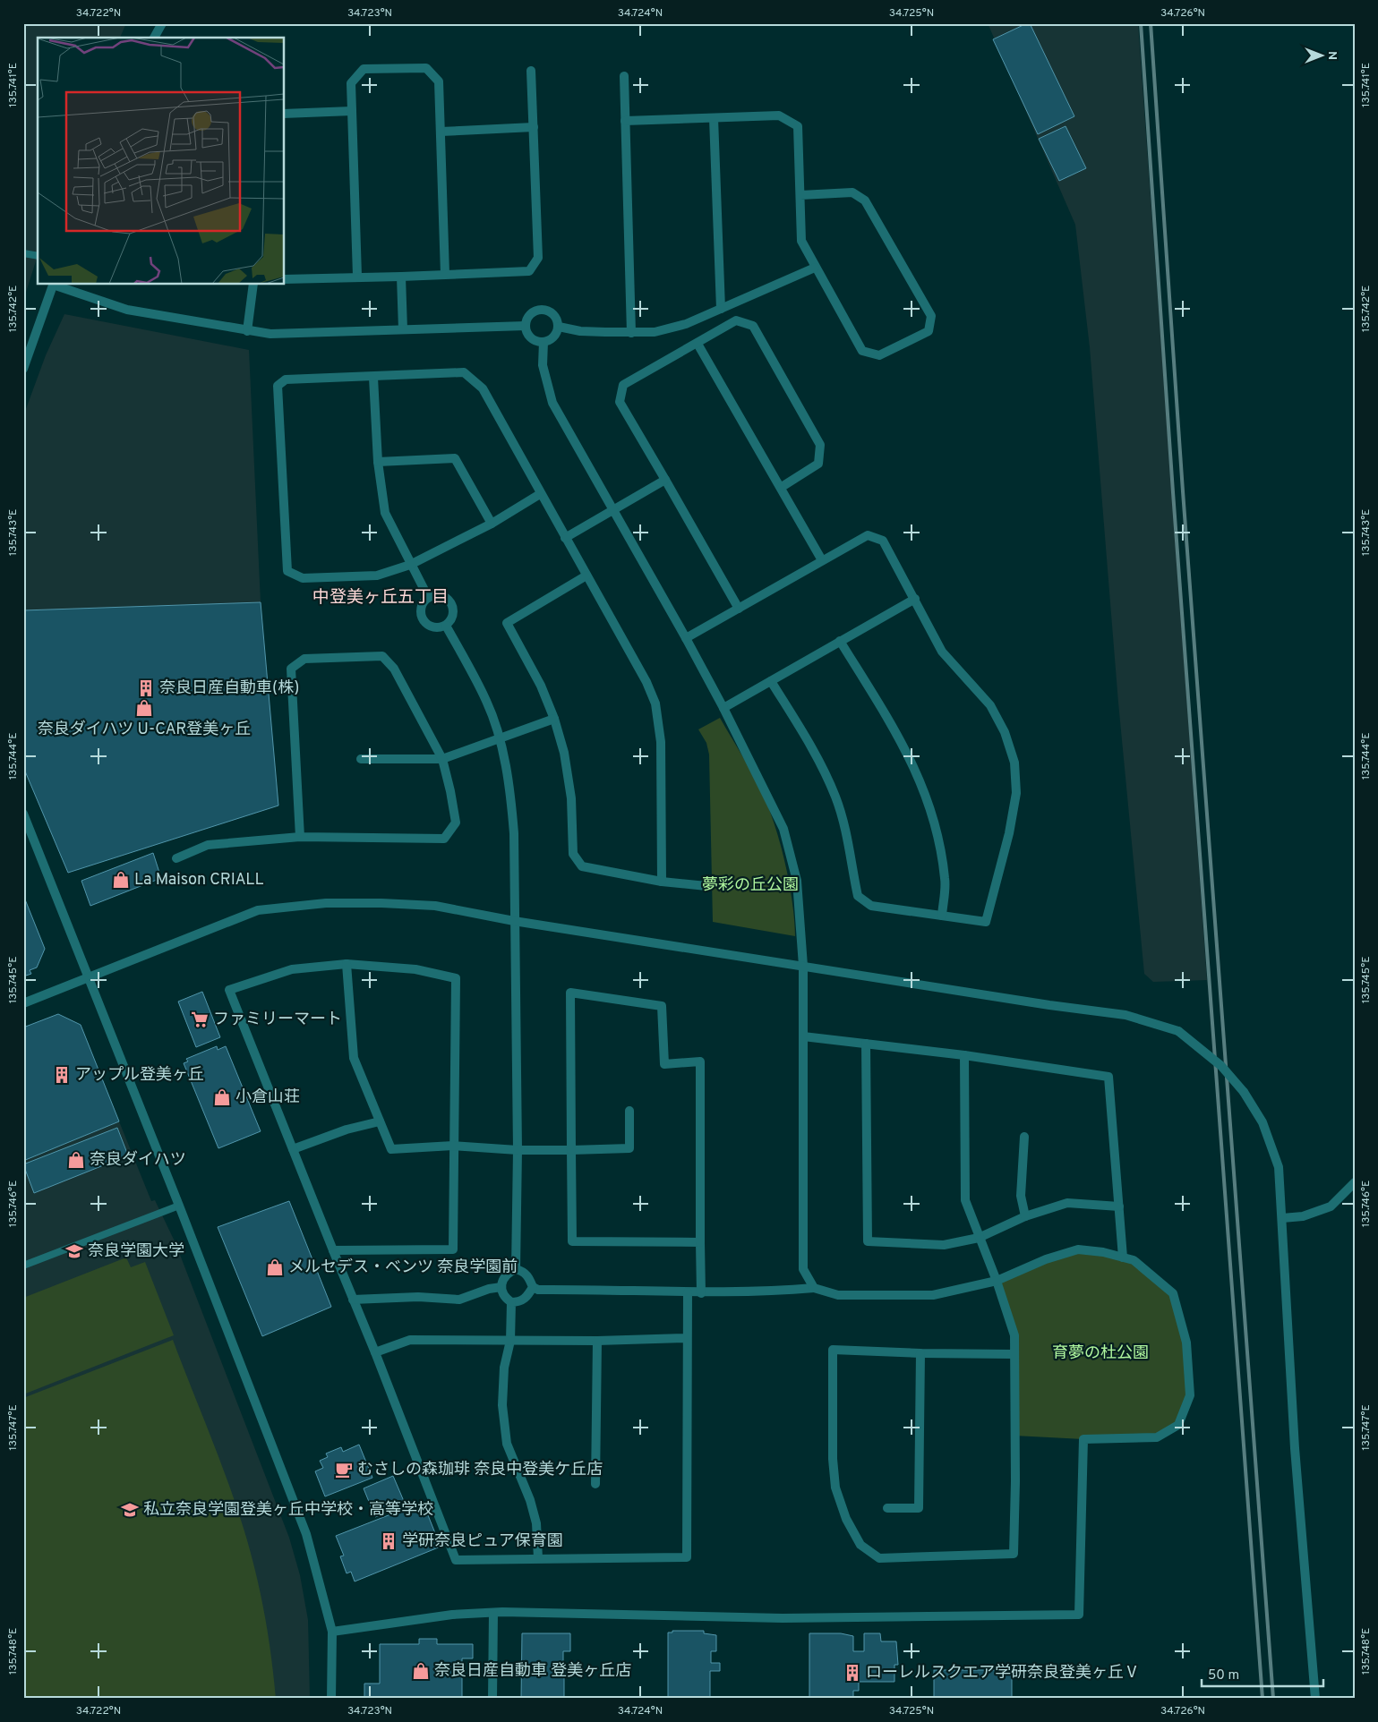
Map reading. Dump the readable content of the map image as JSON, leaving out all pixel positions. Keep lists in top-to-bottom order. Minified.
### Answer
{"districts":["中登美ヶ丘五丁目"],"parks":["夢彩の丘公園","育夢の杜公園"],"places":{"building":["奈良日産自動車(株)","アップル登美ヶ丘","学研奈良ピュア保育園","ローレルスクエア学研奈良登美ヶ丘Ⅴ"],"shop":["奈良ダイハツ U-CAR登美ヶ丘","La Maison CRIALL","小倉山荘","奈良ダイハツ","メルセデス・ベンツ 奈良学園前","奈良日産自動車 登美ヶ丘店"],"supermarket":["ファミリーマート"],"school or university":["奈良学園大学","私立奈良学園登美ヶ丘中学校・高等学校"],"cafe":["むさしの森珈琲 奈良中登美ケ丘店"]},"scale_bar":"50 m","north":"right","coordinates":["34.722°N","34.723°N","34.724°N","34.725°N","34.726°N","135.741°E","135.742°E","135.743°E","135.744°E","135.745°E","135.746°E","135.747°E","135.748°E"]}
